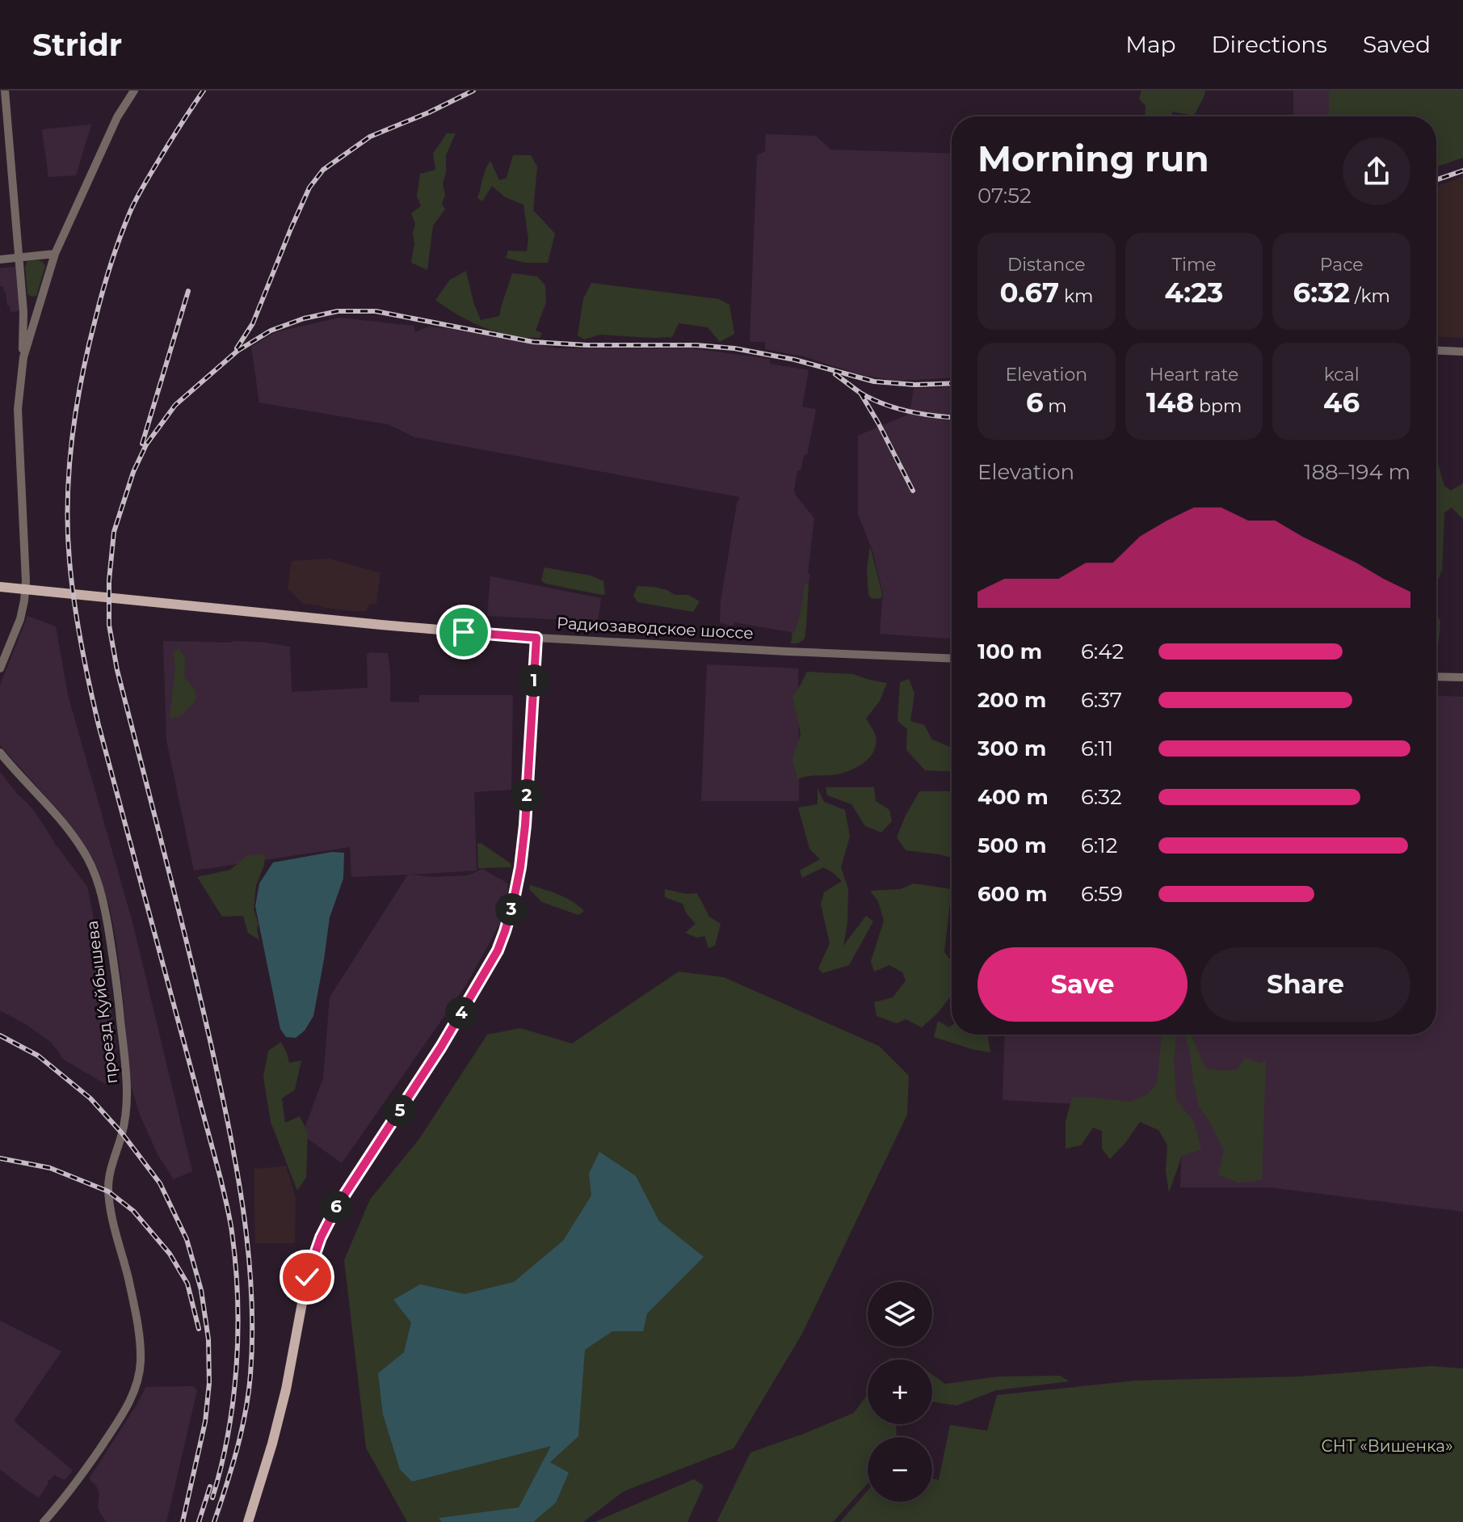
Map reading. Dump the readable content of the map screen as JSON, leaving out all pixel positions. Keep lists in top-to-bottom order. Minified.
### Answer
{"streets":{"main road":["Радиозаводское шоссе"],"street":["проезд Куйбышева"]},"parks":["СНТ «Вишенка»"],"page":{"header":"Stridr","nav":["Map","Directions","Saved"],"heading":["Morning run","07:52"],"stats":[["Distance","0.67 km"],["Time","4:23"],["Pace","6:32 /km"],["Elevation","6 m"],["Heart rate","148 bpm"],["kcal","46"]],"chart":["Elevation","188–194 m"],"list":[{"name":"100 m","note":"6:42"},{"name":"200 m","note":"6:37"},{"name":"300 m","note":"6:11"},{"name":"400 m","note":"6:32"},{"name":"500 m","note":"6:12"},{"name":"600 m","note":"6:59"}],"pins":["1","2","3","4","5","6"],"buttons":["Save","Share"],"map_buttons":["+","−"]}}
